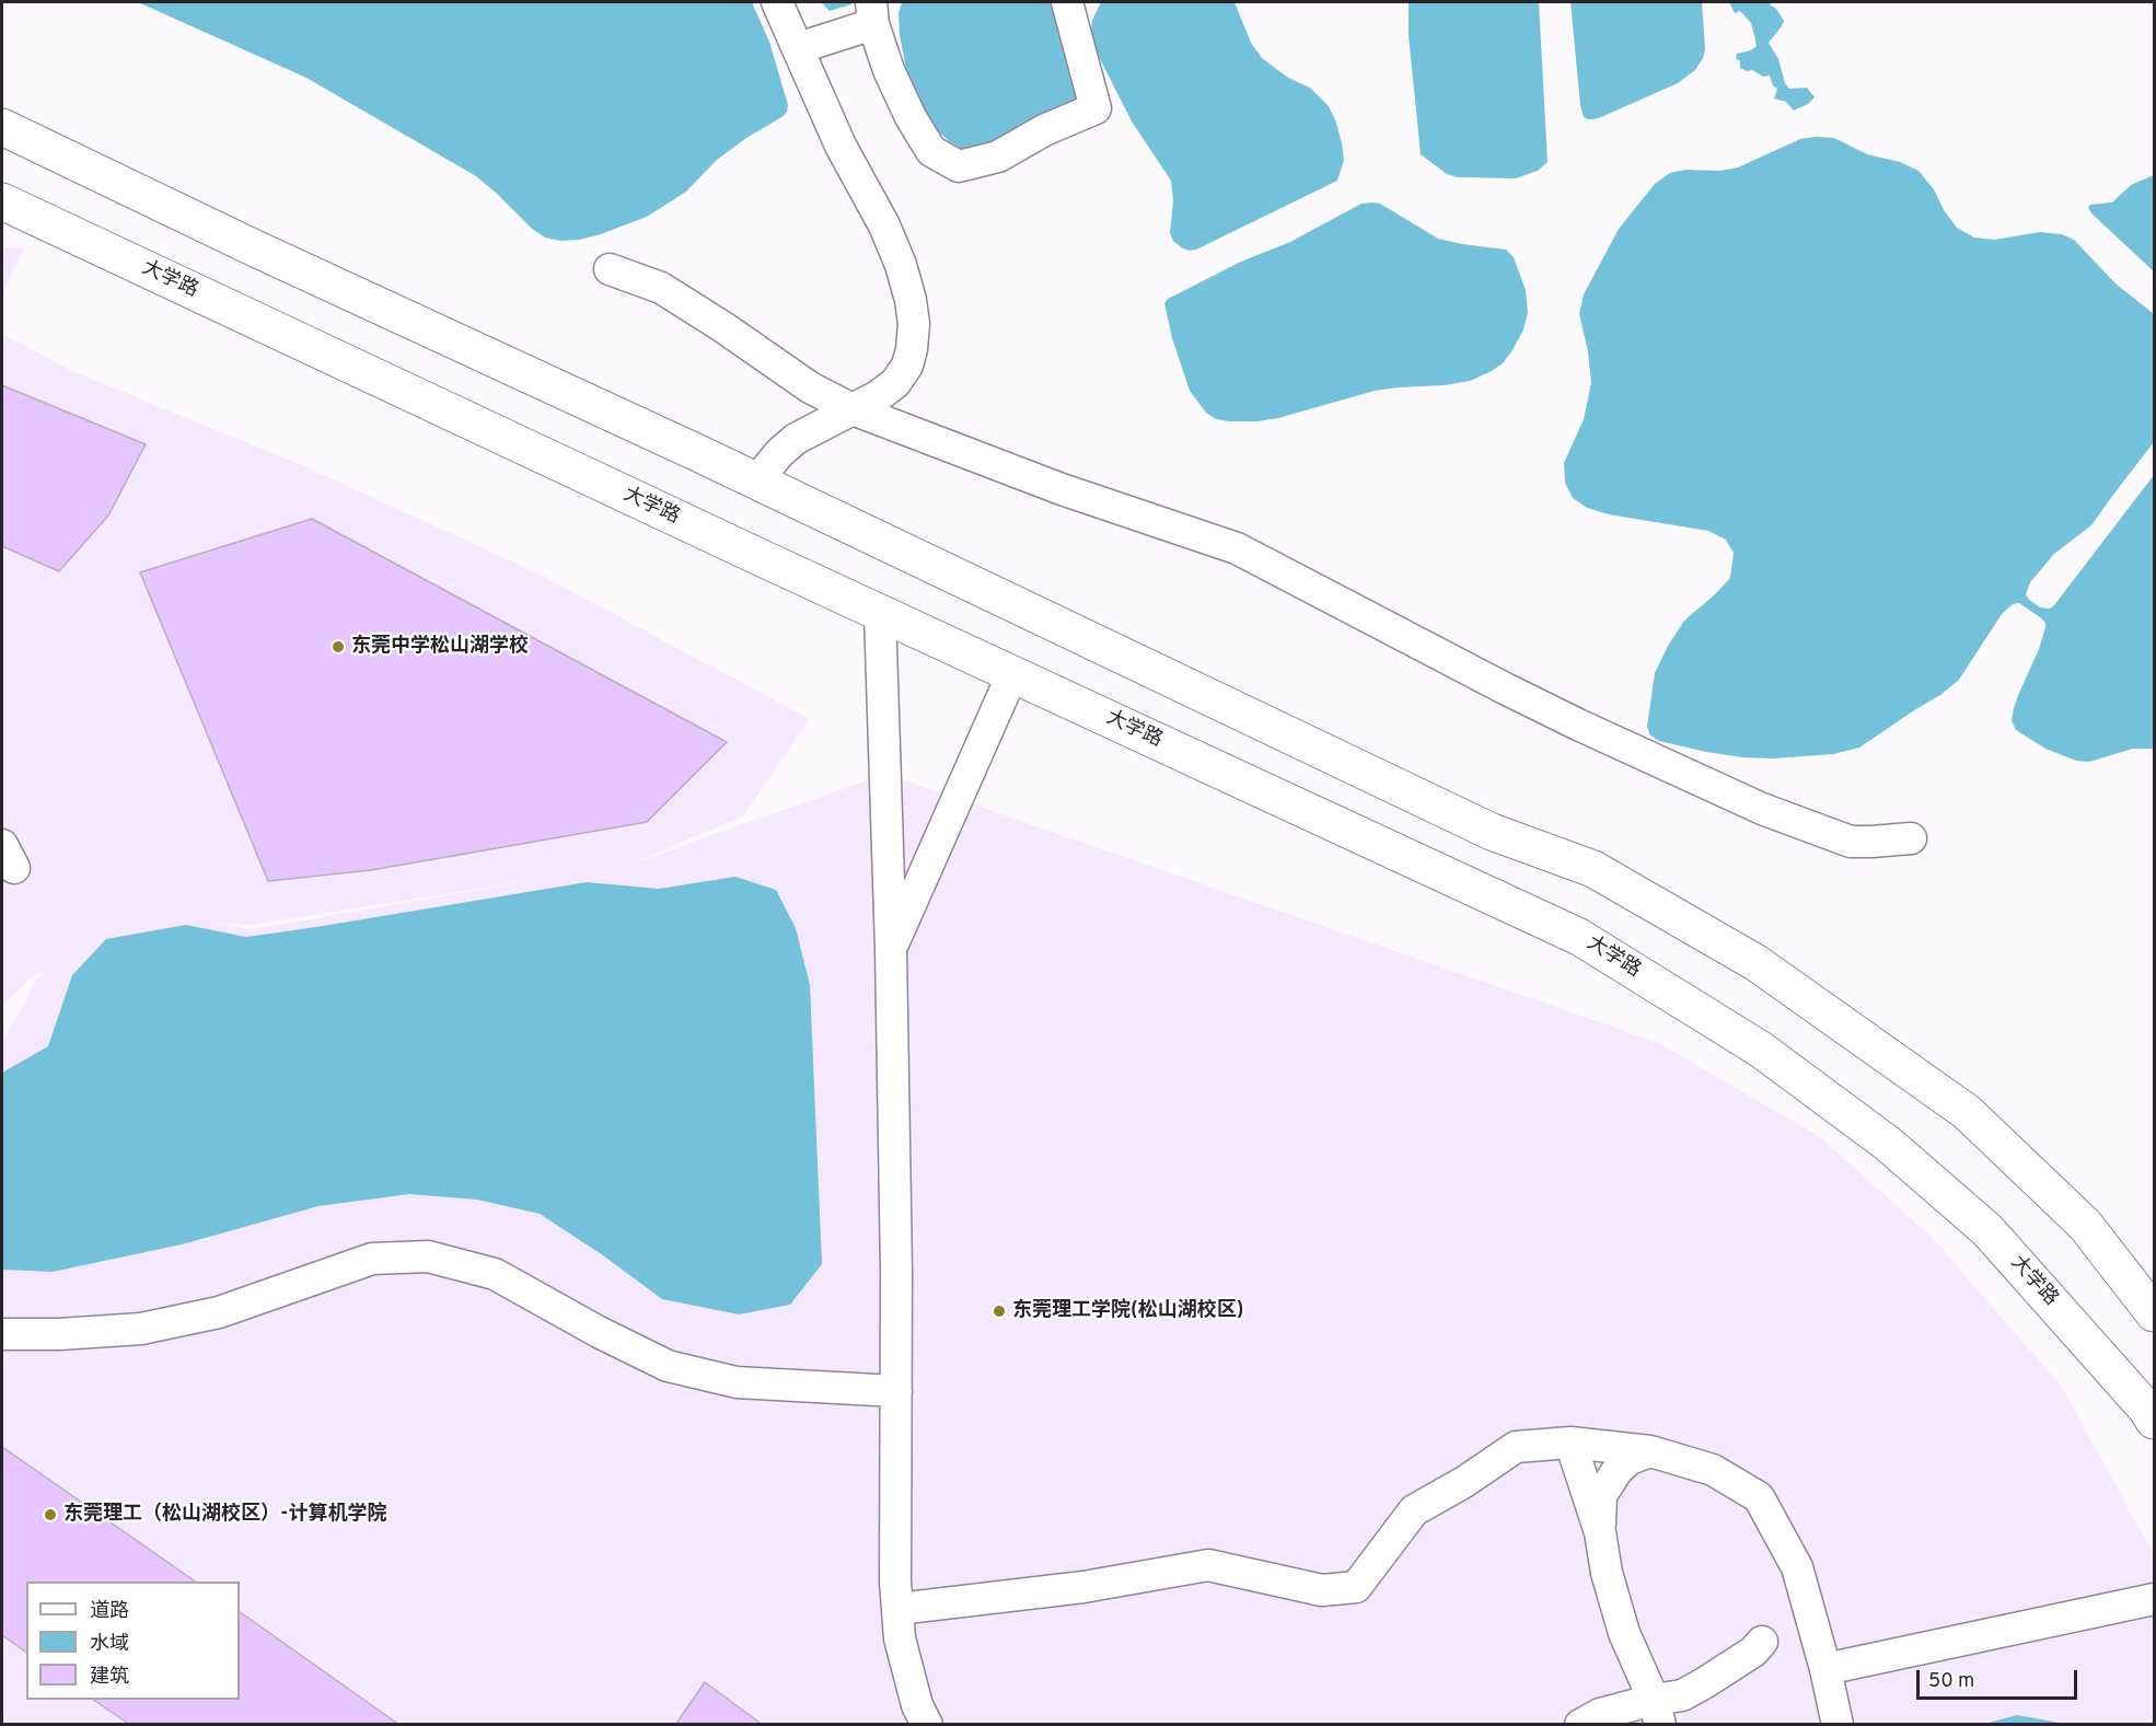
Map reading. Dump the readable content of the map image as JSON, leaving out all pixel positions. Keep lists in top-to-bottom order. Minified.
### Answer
{"streets":{"main road":["大学路"]},"places":["东莞中学松山湖学校","东莞理工学院(松山湖校区)","东莞理工（松山湖校区）-计算机学院"],"legend":["道路","水域","建筑"],"scale_bar":"50 m"}
